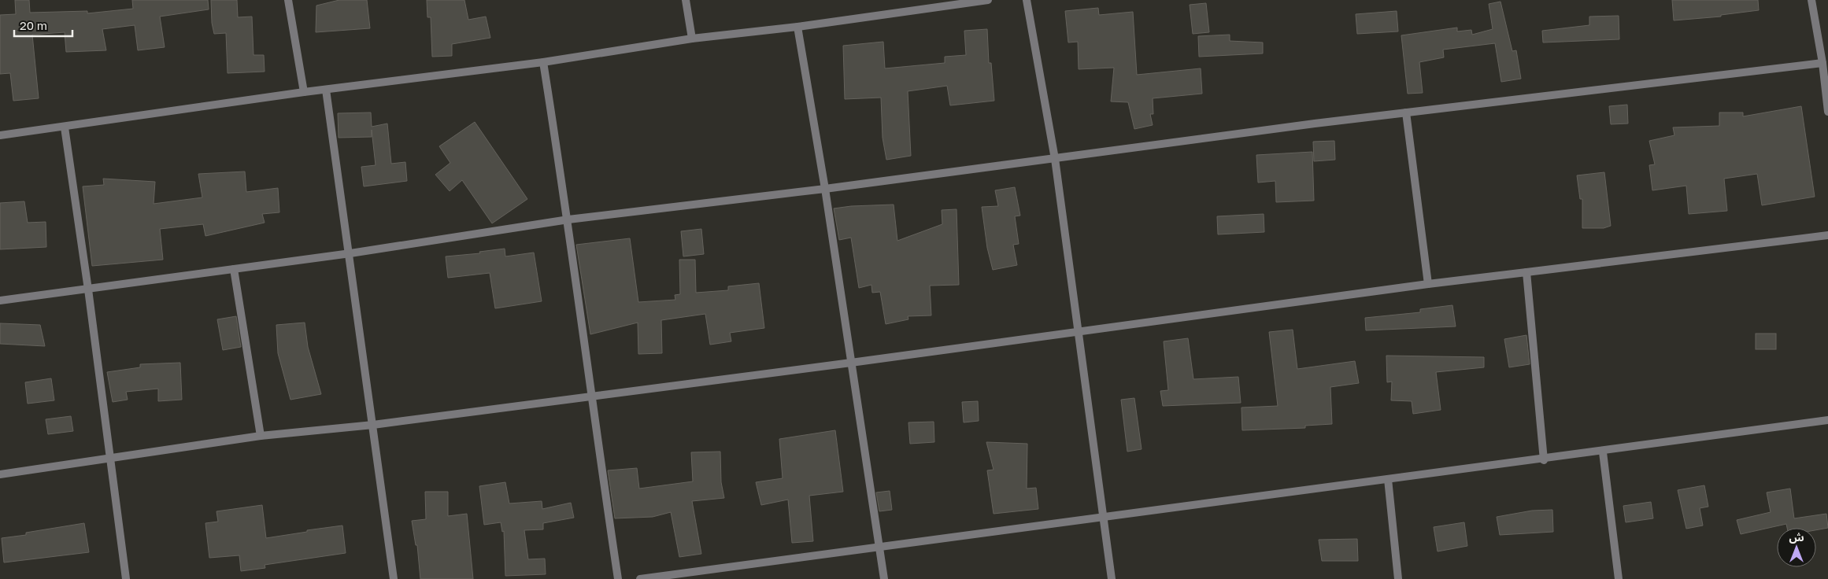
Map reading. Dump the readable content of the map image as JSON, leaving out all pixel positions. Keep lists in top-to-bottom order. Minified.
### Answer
{"scale_bar":"20 m","north":"top"}
